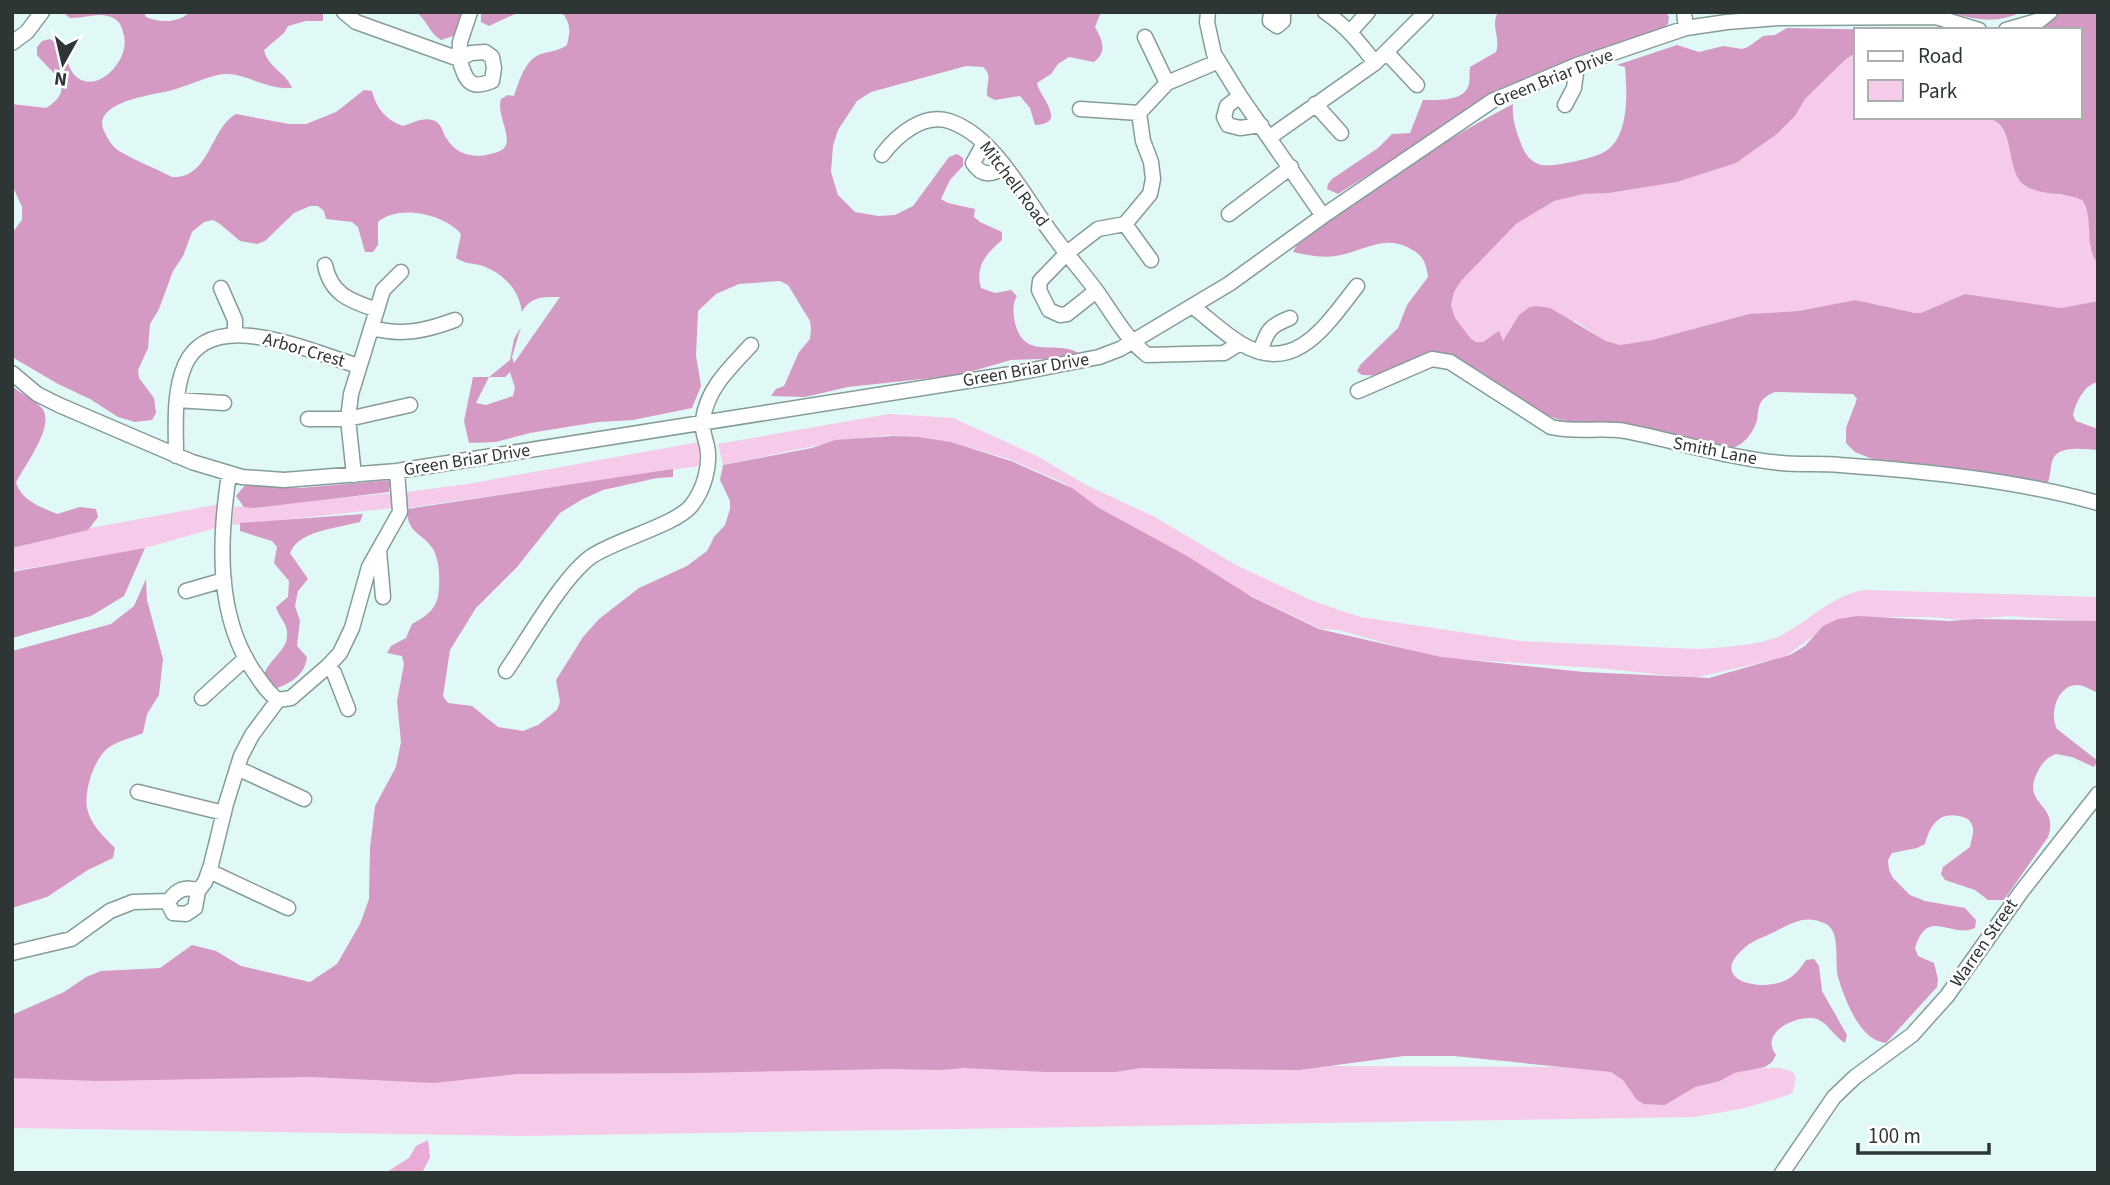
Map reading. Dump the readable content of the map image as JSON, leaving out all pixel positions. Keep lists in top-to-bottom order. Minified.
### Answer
{"streets":{"street":["Green Briar Drive","Mitchell Road","Arbor Crest","Smith Lane","Warren Street"]},"crossings":[["Green Briar Drive","Mitchell Road"],["Green Briar Drive","Arbor Crest"]],"legend":["Road","Park"],"scale_bar":"100 m","north":"bottom"}
